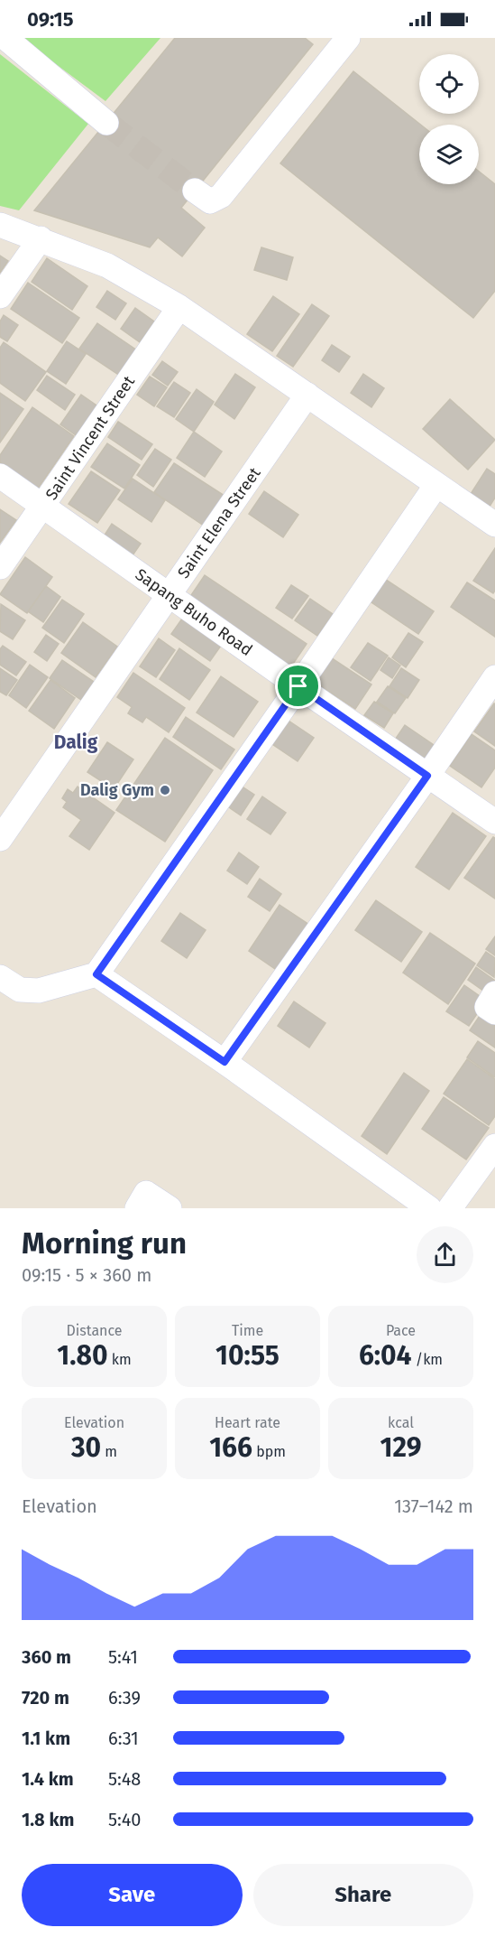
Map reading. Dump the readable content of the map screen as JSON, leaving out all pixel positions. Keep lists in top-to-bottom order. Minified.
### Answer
{"streets":{"street":["Saint Vincent Street","Saint Elena Street","Sapang Buho Road"]},"crossings":[["Saint Vincent Street","Sapang Buho Road"],["Saint Elena Street","Sapang Buho Road"]],"districts":["Dalig"],"places":["Dalig Gym"],"page":{"status":"09:15","heading":["Morning run","09:15 · 5 × 360 m"],"stats":[["Distance","1.80 km"],["Time","10:55"],["Pace","6:04 /km"],["Elevation","30 m"],["Heart rate","166 bpm"],["kcal","129"]],"chart":["Elevation","137–142 m"],"list":[{"name":"360 m","note":"5:41"},{"name":"720 m","note":"6:39"},{"name":"1.1 km","note":"6:31"},{"name":"1.4 km","note":"5:48"},{"name":"1.8 km","note":"5:40"}],"buttons":["Save","Share"]}}
